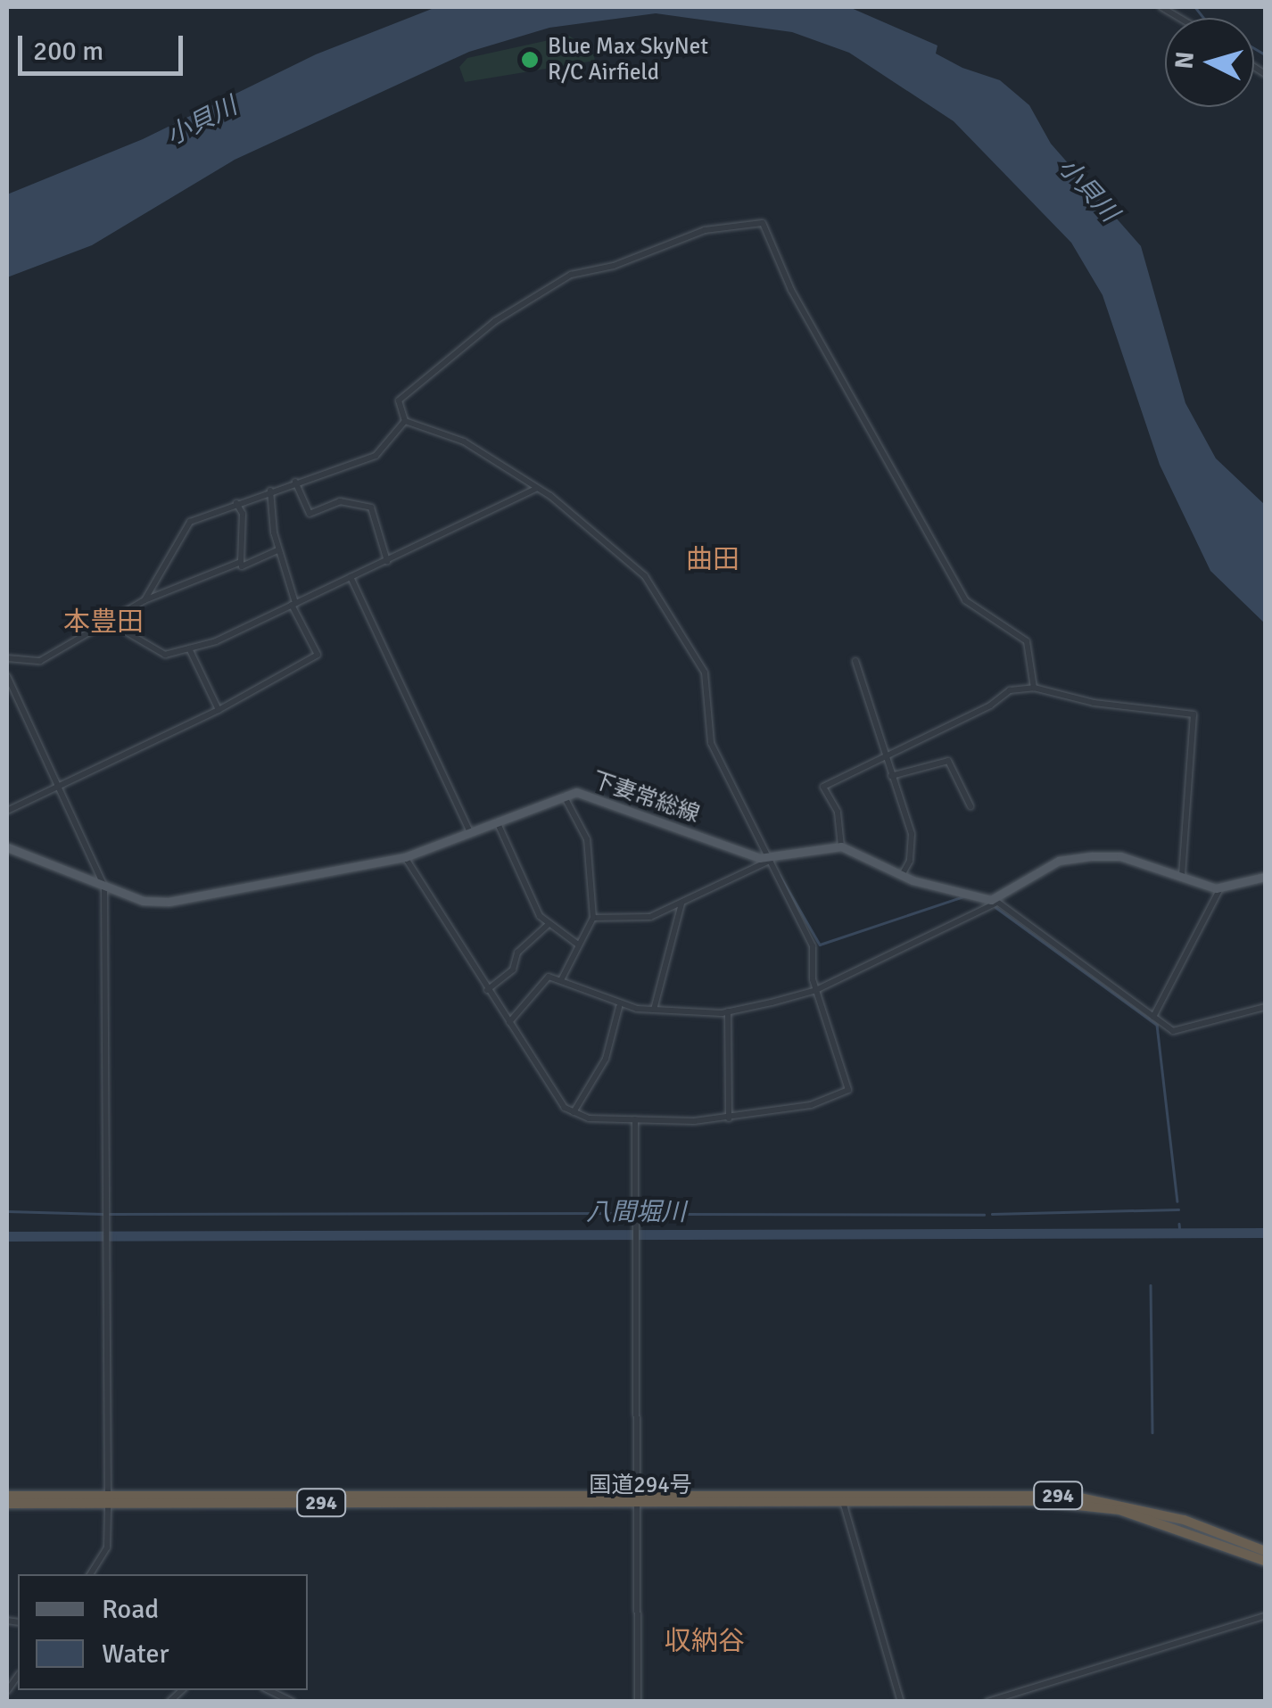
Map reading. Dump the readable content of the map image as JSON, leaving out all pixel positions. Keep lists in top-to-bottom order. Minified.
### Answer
{"streets":{"highway":["国道294号","294"],"main road":["下妻常総線"]},"districts":["曲田","本豊田","収納谷"],"water":["小貝川","八間堀川"],"places":["Blue Max SkyNet R/C Airfield"],"legend":["Road","Water"],"scale_bar":"200 m","north":"left"}
